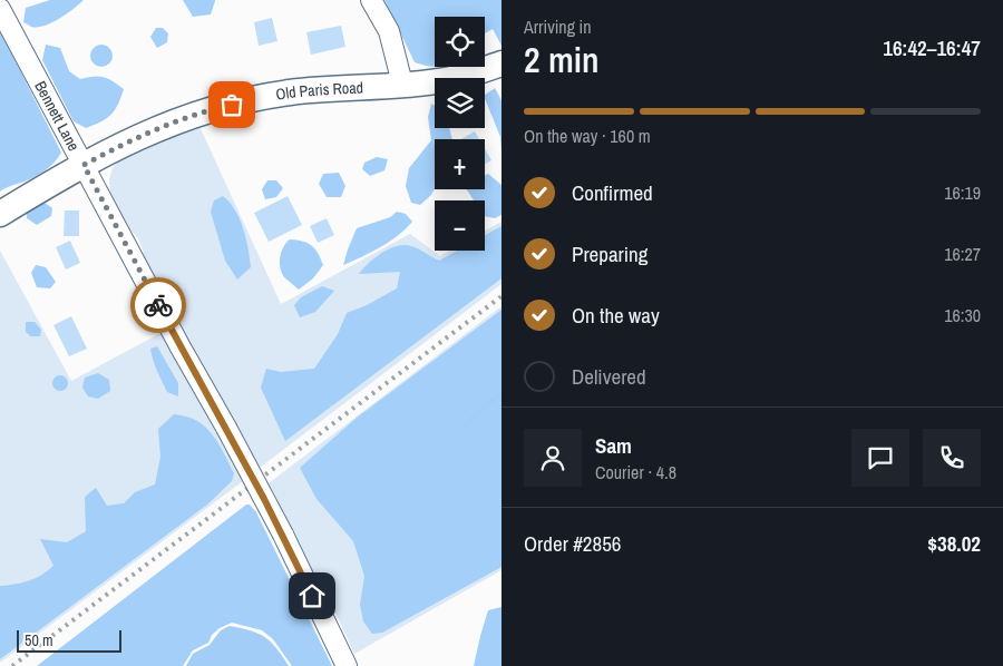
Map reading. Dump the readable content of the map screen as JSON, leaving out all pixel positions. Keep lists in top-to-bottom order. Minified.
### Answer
{"streets":{"main road":["Old Paris Road"],"street":["Bennett Lane"]},"crossings":[["Old Paris Road","Bennett Lane"]],"scale_bar":"50 m","page":{"heading":["2 min","Arriving in","16:42–16:47"],"panel":["Sam","Courier · 4.8","Order #2856","$38.02"],"map_buttons":["+","−"],"bar":"On the way · 160 m","list":[["Confirmed","16:19"],["Preparing","16:27"],["On the way","16:30"],"Delivered"],"scale":"50 m"}}
